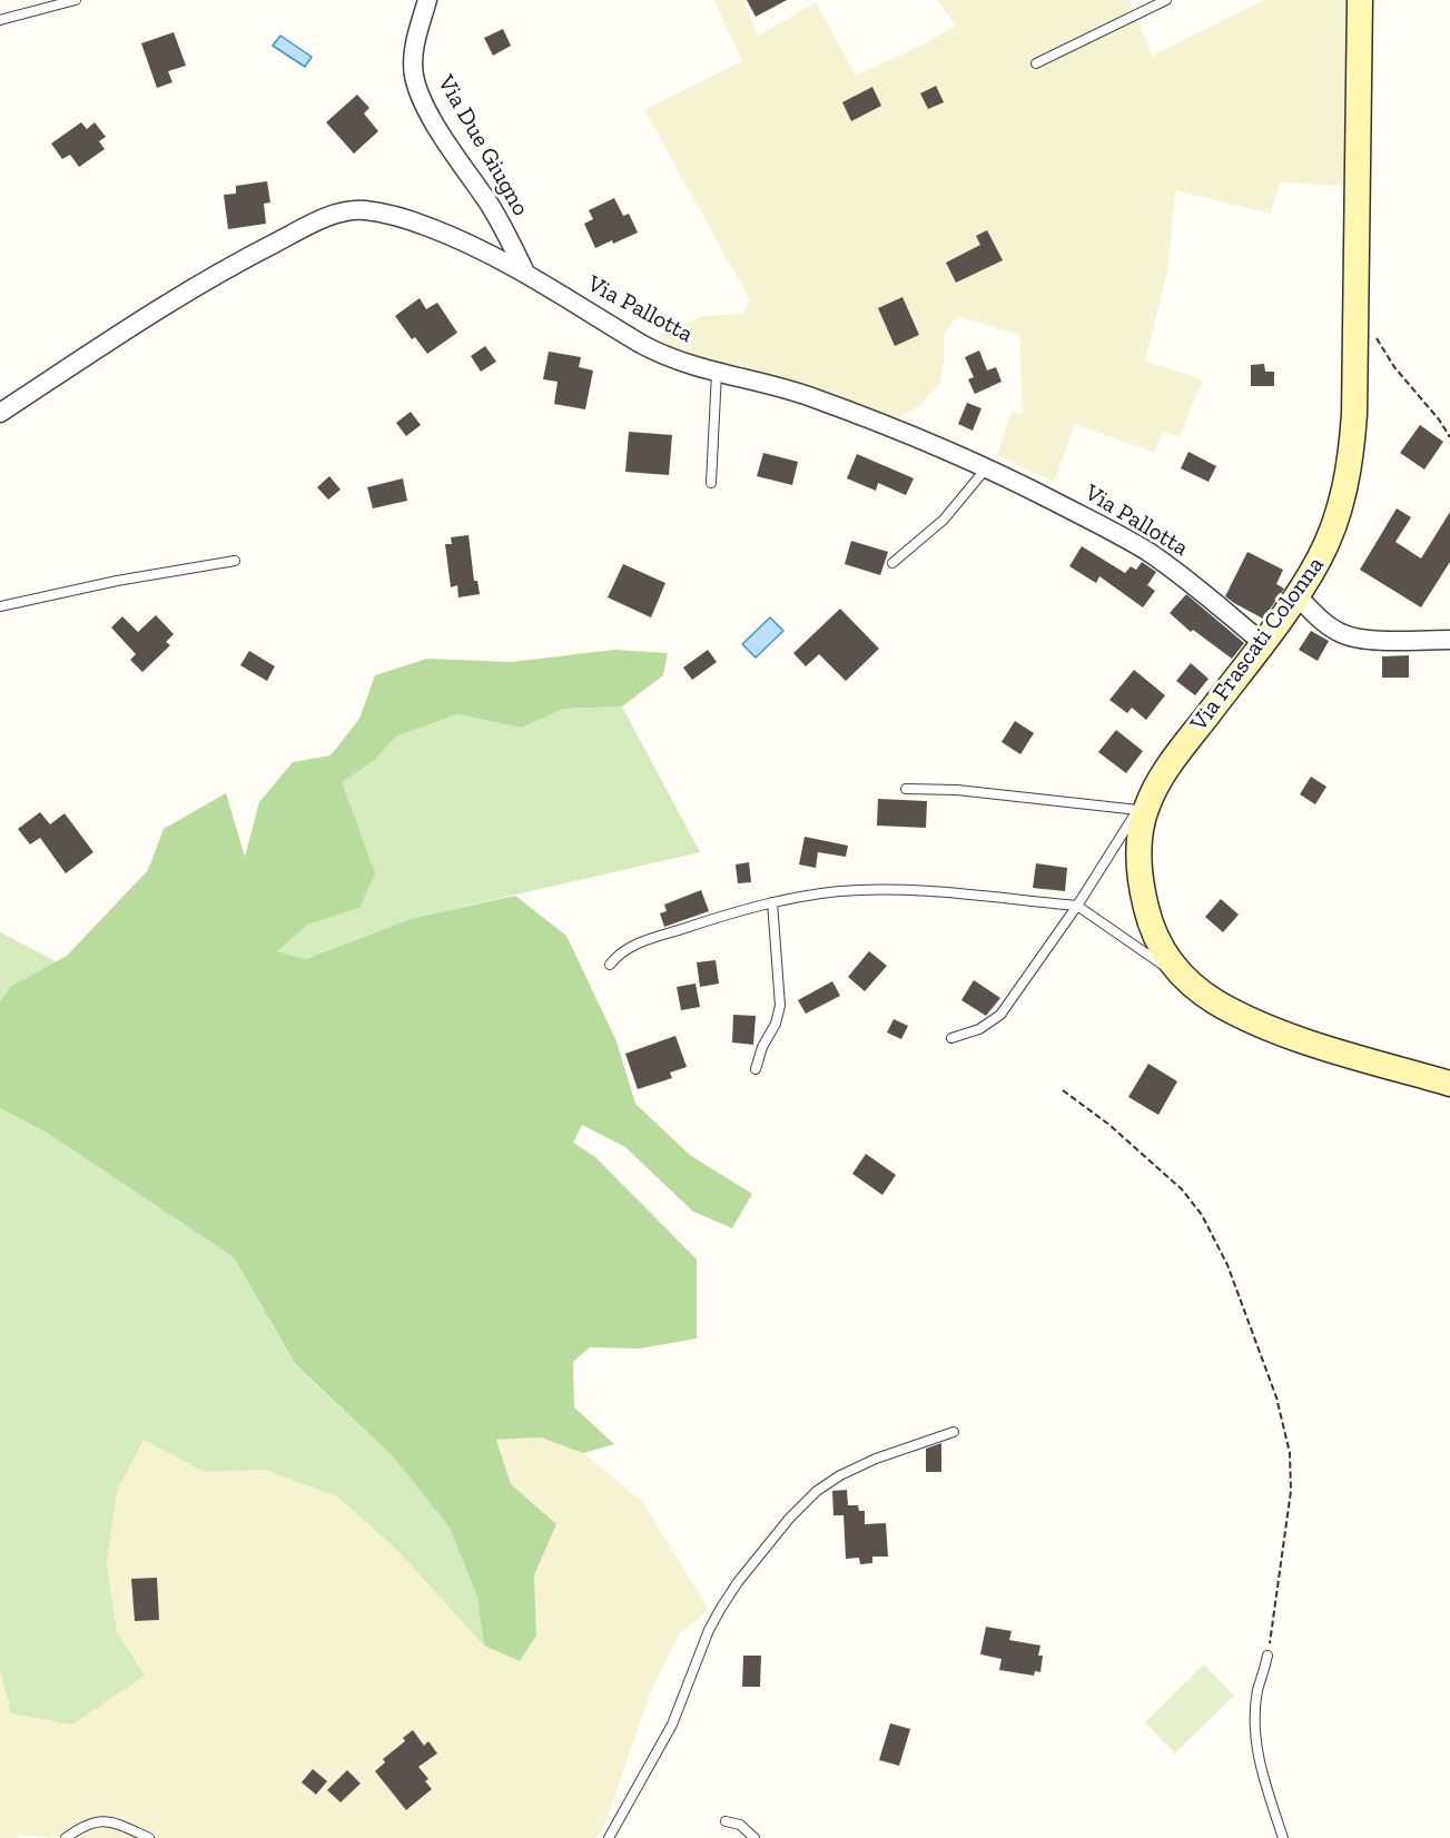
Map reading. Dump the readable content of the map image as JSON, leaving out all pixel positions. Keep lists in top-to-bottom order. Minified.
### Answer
{"streets":{"street":["Via Due Giugno","Via Pallotta","Via Frascati Colonna"]},"crossings":[["Via Due Giugno","Via Pallotta"],["Via Pallotta","Via Frascati Colonna"]]}
